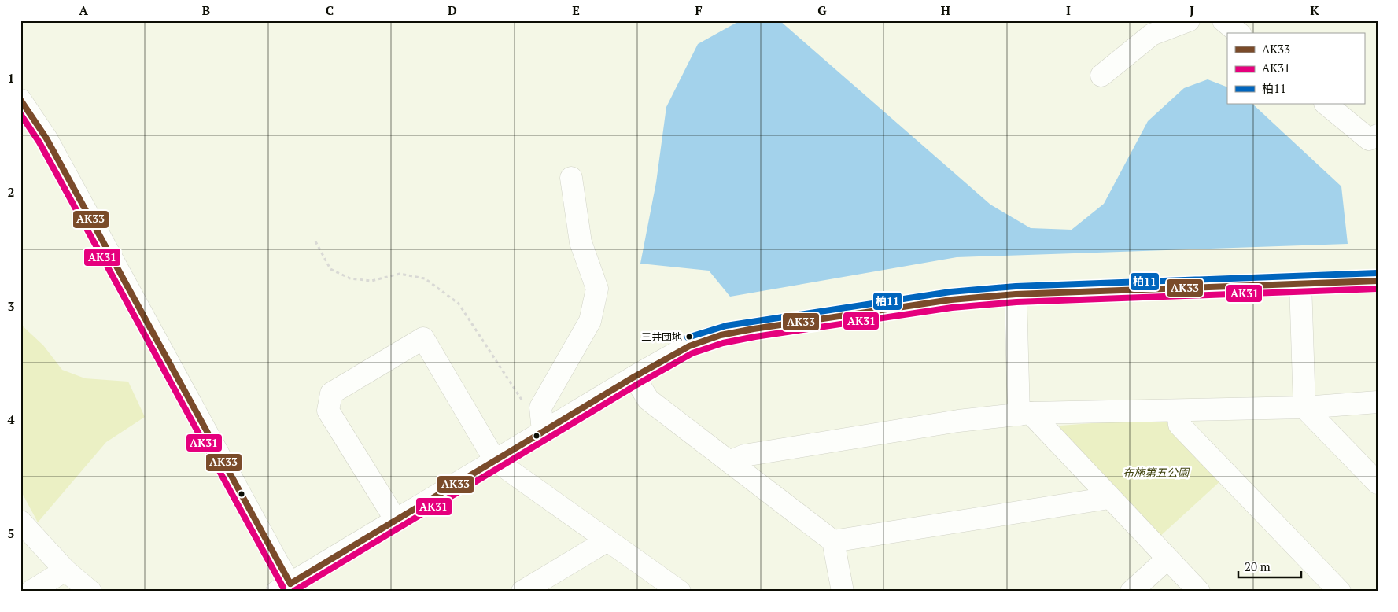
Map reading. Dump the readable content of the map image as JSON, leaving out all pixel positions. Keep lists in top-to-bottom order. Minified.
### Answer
{"parks":["布施第五公園"],"places":["三井団地"],"lines":["transit line AK33","transit line AK31","transit line 柏11"],"legend":["AK33","AK31","柏11"],"scale_bar":"20 m","grid":{"columns":["A","B","C","D","E","F","G","H","I","J","K"],"rows":["1","2","3","4","5"]}}
